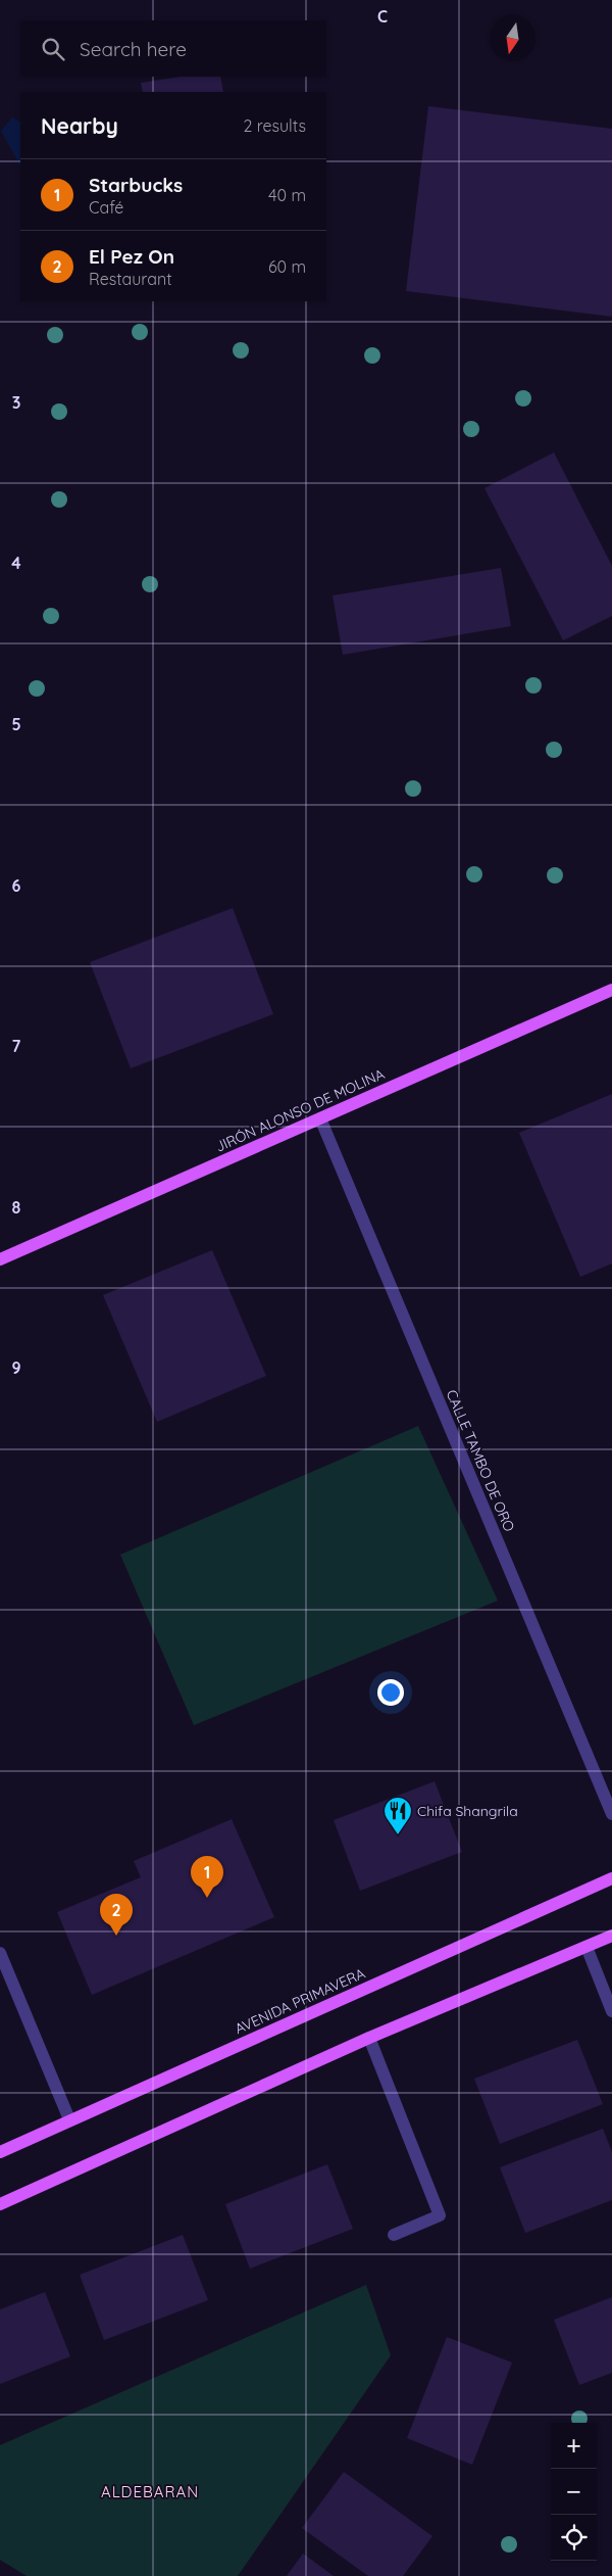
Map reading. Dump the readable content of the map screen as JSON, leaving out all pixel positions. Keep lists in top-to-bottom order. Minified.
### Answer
{"streets":{"main road":["JIRÓN ALONSO DE MOLINA","AVENIDA PRIMAVERA"],"street":["CALLE TAMBO DE ORO"]},"crossings":[["JIRÓN ALONSO DE MOLINA","CALLE TAMBO DE ORO"]],"districts":["ALDEBARAN"],"places":{"restaurant":["Chifa Shangrila"]},"north":"bottom","page":{"search":"Search here","heading":["Nearby","2 results"],"list":[{"mark":"1","name":"Starbucks","note":"Café","value":"40 m"},{"mark":"2","name":"El Pez On","note":"Restaurant","value":"60 m"}],"pins":["1","2"],"map_buttons":["+","−"]},"grid":{"columns":["C"],"rows":["3","4","5","6","7","8","9"]}}
